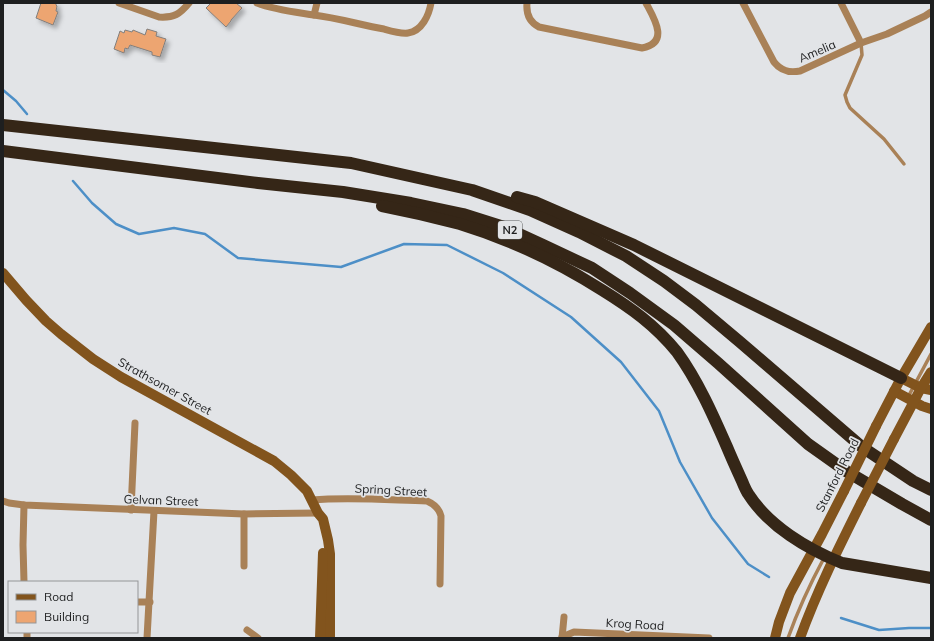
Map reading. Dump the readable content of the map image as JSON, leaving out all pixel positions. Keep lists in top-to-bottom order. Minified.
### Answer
{"streets":{"highway":["N2"],"street":["Amelia","Strathsomer Street","Stanford Road","Spring Street","Gelvan Street","Krog Road"]},"crossings":[["Strathsomer Street","Spring Street"],["Strathsomer Street","Gelvan Street"]],"legend":["Road","Building"]}
